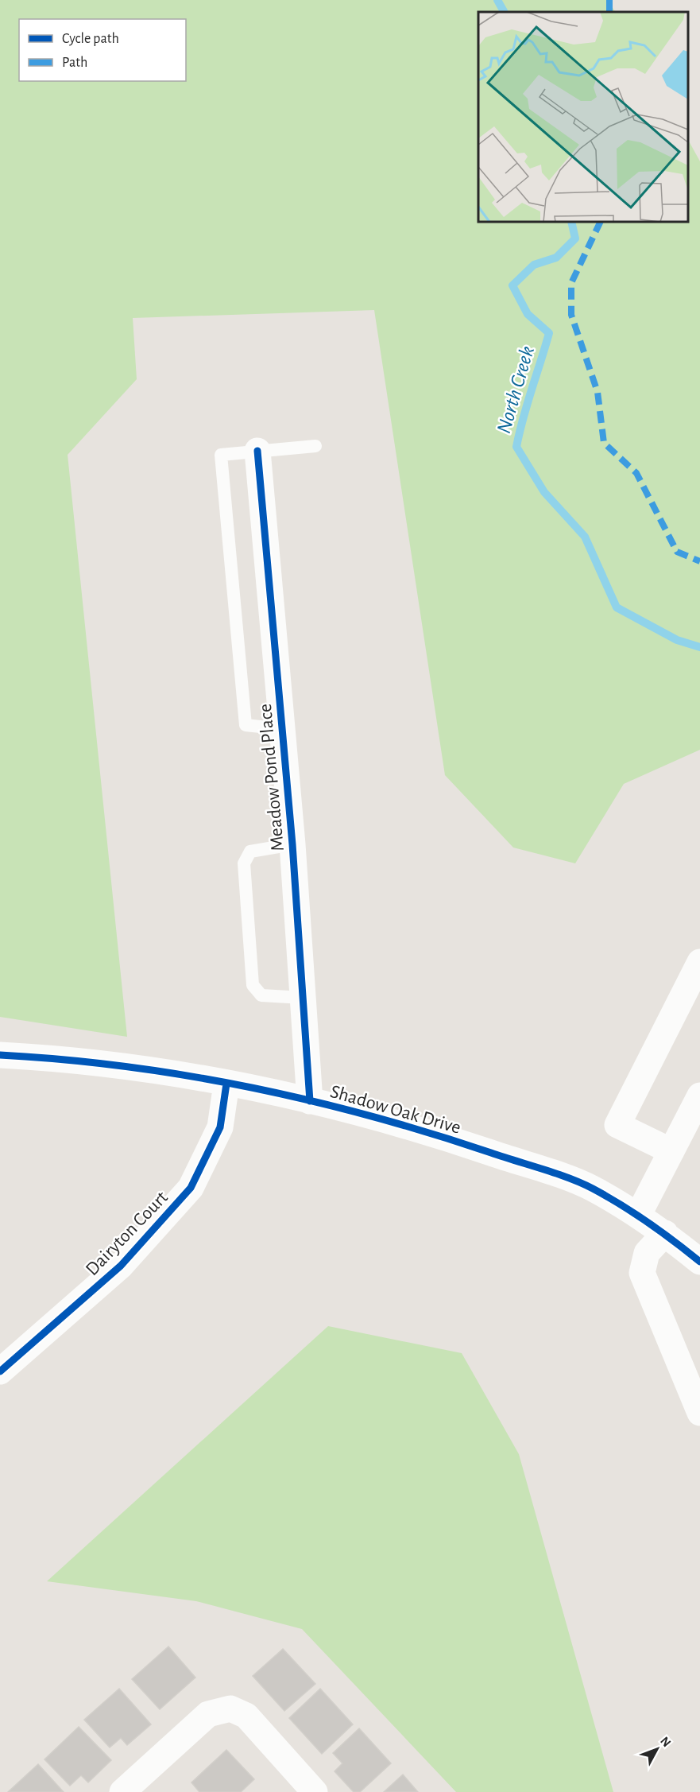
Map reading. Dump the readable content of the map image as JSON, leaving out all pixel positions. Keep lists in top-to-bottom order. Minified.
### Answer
{"streets":{"street":["Meadow Pond Place","Shadow Oak Drive","Dairyton Court"]},"crossings":[["Meadow Pond Place","Shadow Oak Drive"],["Shadow Oak Drive","Dairyton Court"]],"water":["North Creek"],"legend":["Cycle path","Path"],"north":"top right"}
